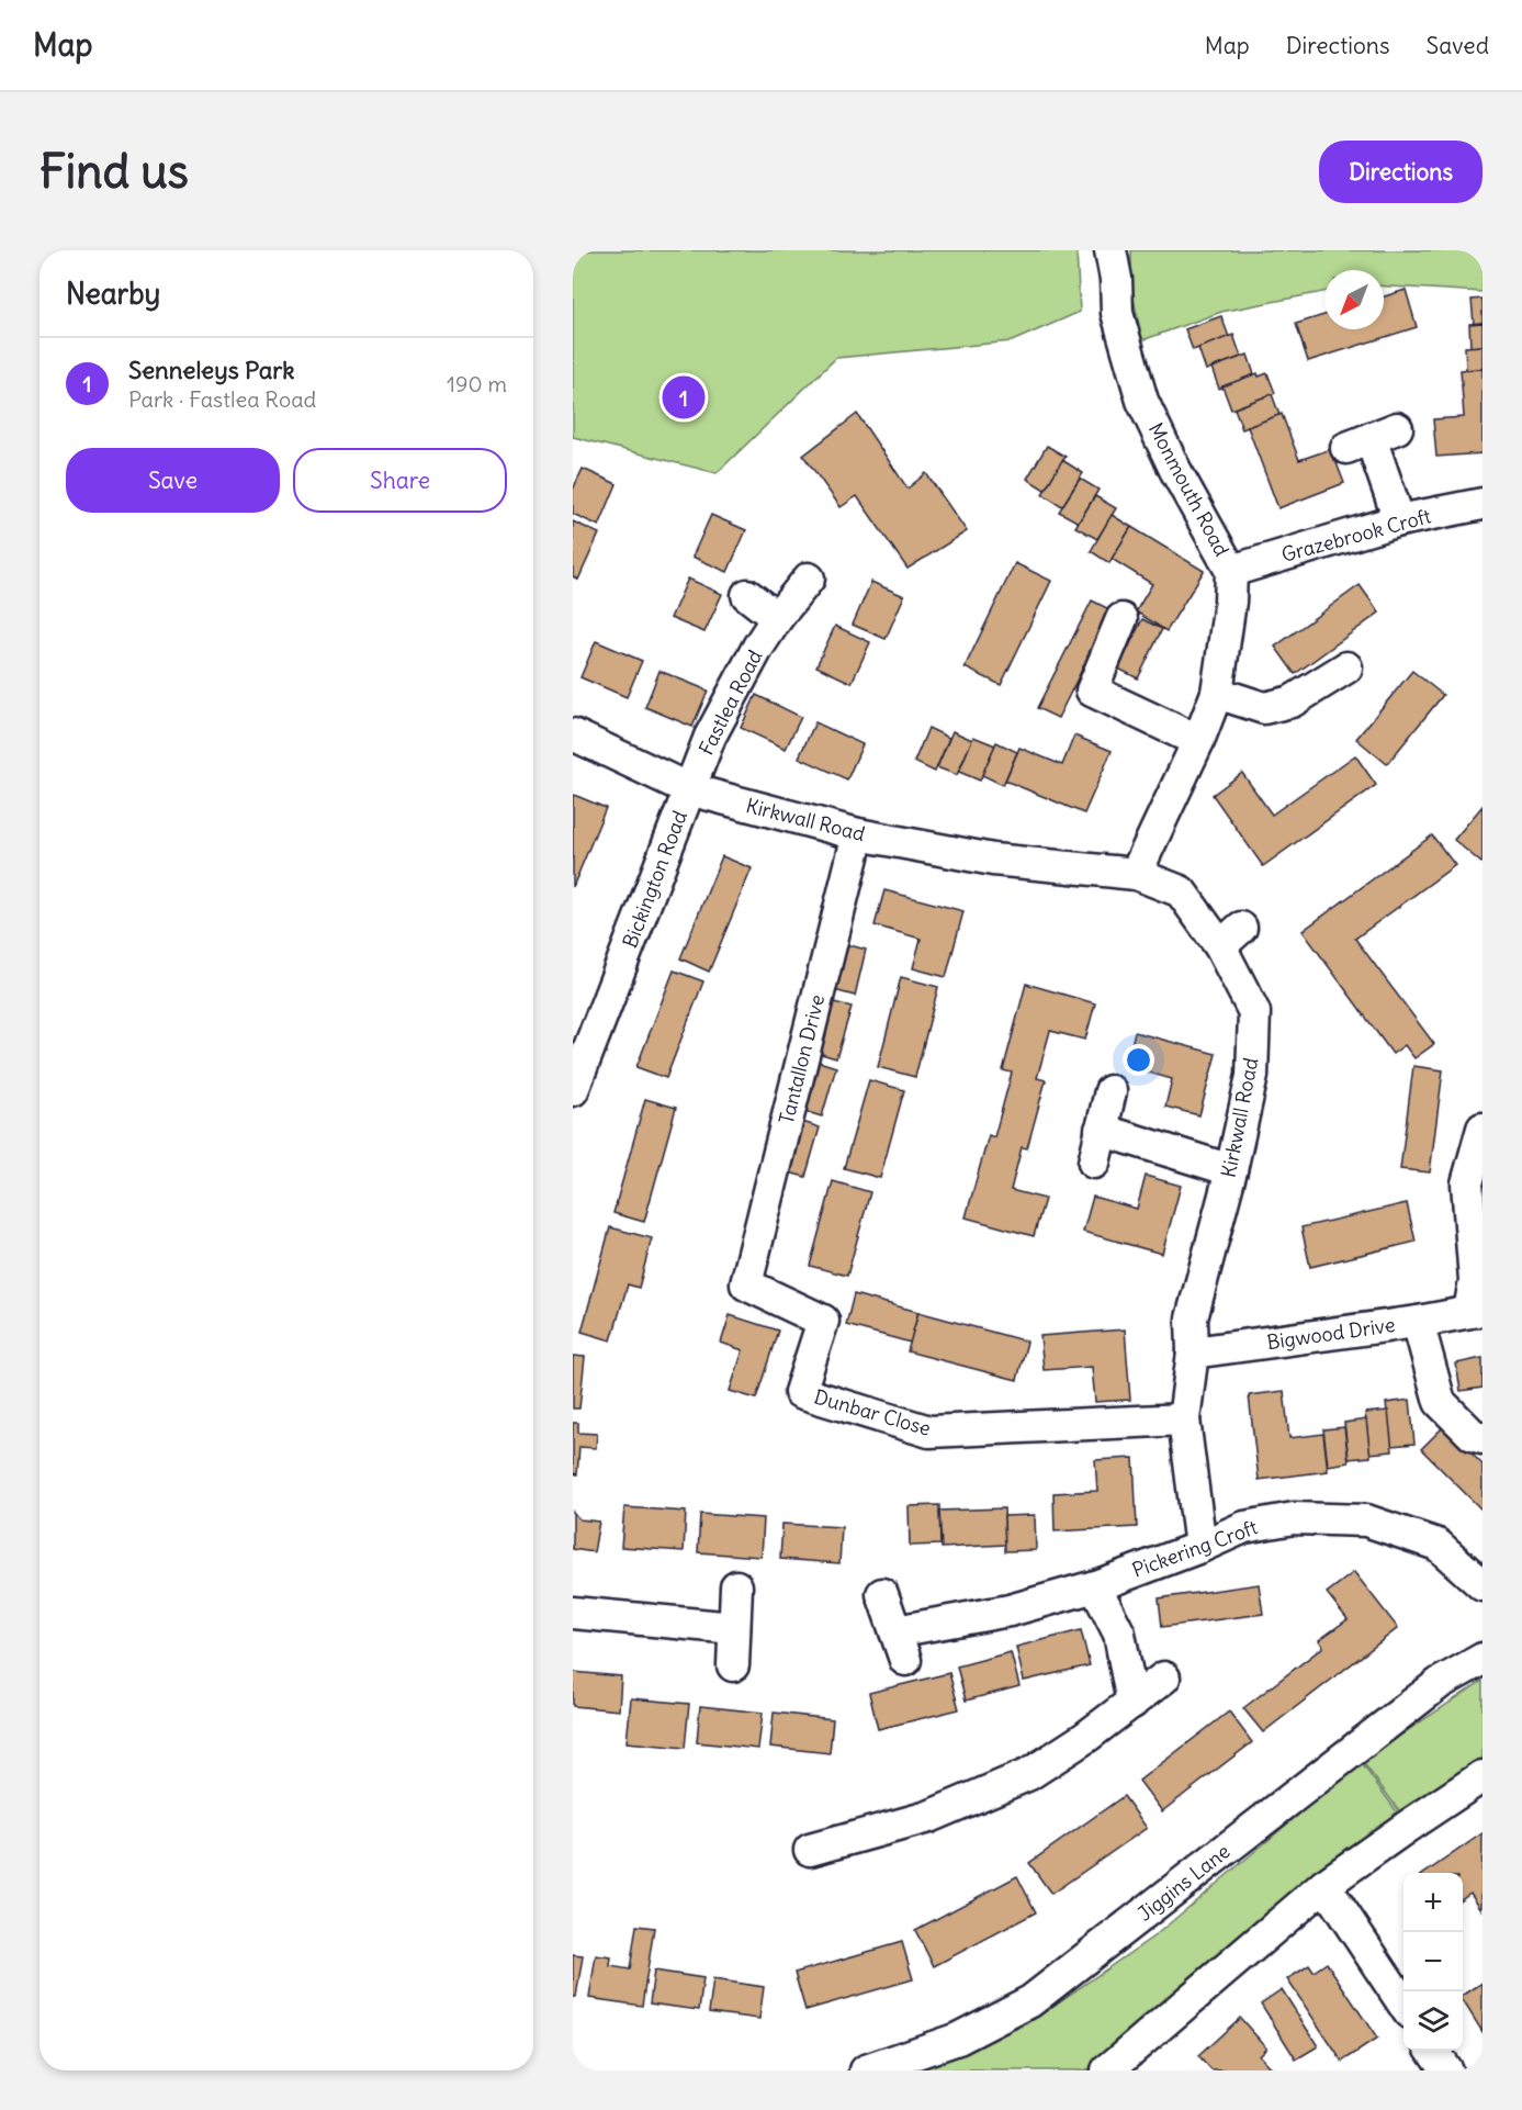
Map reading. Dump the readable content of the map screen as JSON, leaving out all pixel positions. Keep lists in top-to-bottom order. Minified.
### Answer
{"streets":{"street":["Monmouth Road","Grazebrook Croft","Fastlea Road","Kirkwall Road","Bickington Road","Tantallon Drive","Bigwood Drive","Dunbar Close","Pickering Croft","Jiggins Lane"]},"crossings":[["Monmouth Road","Grazebrook Croft"],["Monmouth Road","Kirkwall Road"],["Fastlea Road","Kirkwall Road"],["Fastlea Road","Bickington Road"],["Kirkwall Road","Bickington Road"],["Kirkwall Road","Tantallon Drive"],["Kirkwall Road","Bigwood Drive"],["Kirkwall Road","Dunbar Close"],["Kirkwall Road","Pickering Croft"],["Tantallon Drive","Dunbar Close"]],"north":"bottom left","page":{"header":"Map","nav":["Map","Directions","Saved"],"buttons":["Directions",["Save","Share"]],"title":"Find us","heading":"Nearby","list":[{"mark":"1","name":"Senneleys Park","note":"Park · Fastlea Road","value":"190 m"}],"pins":"1","map_buttons":["+","−"]}}
